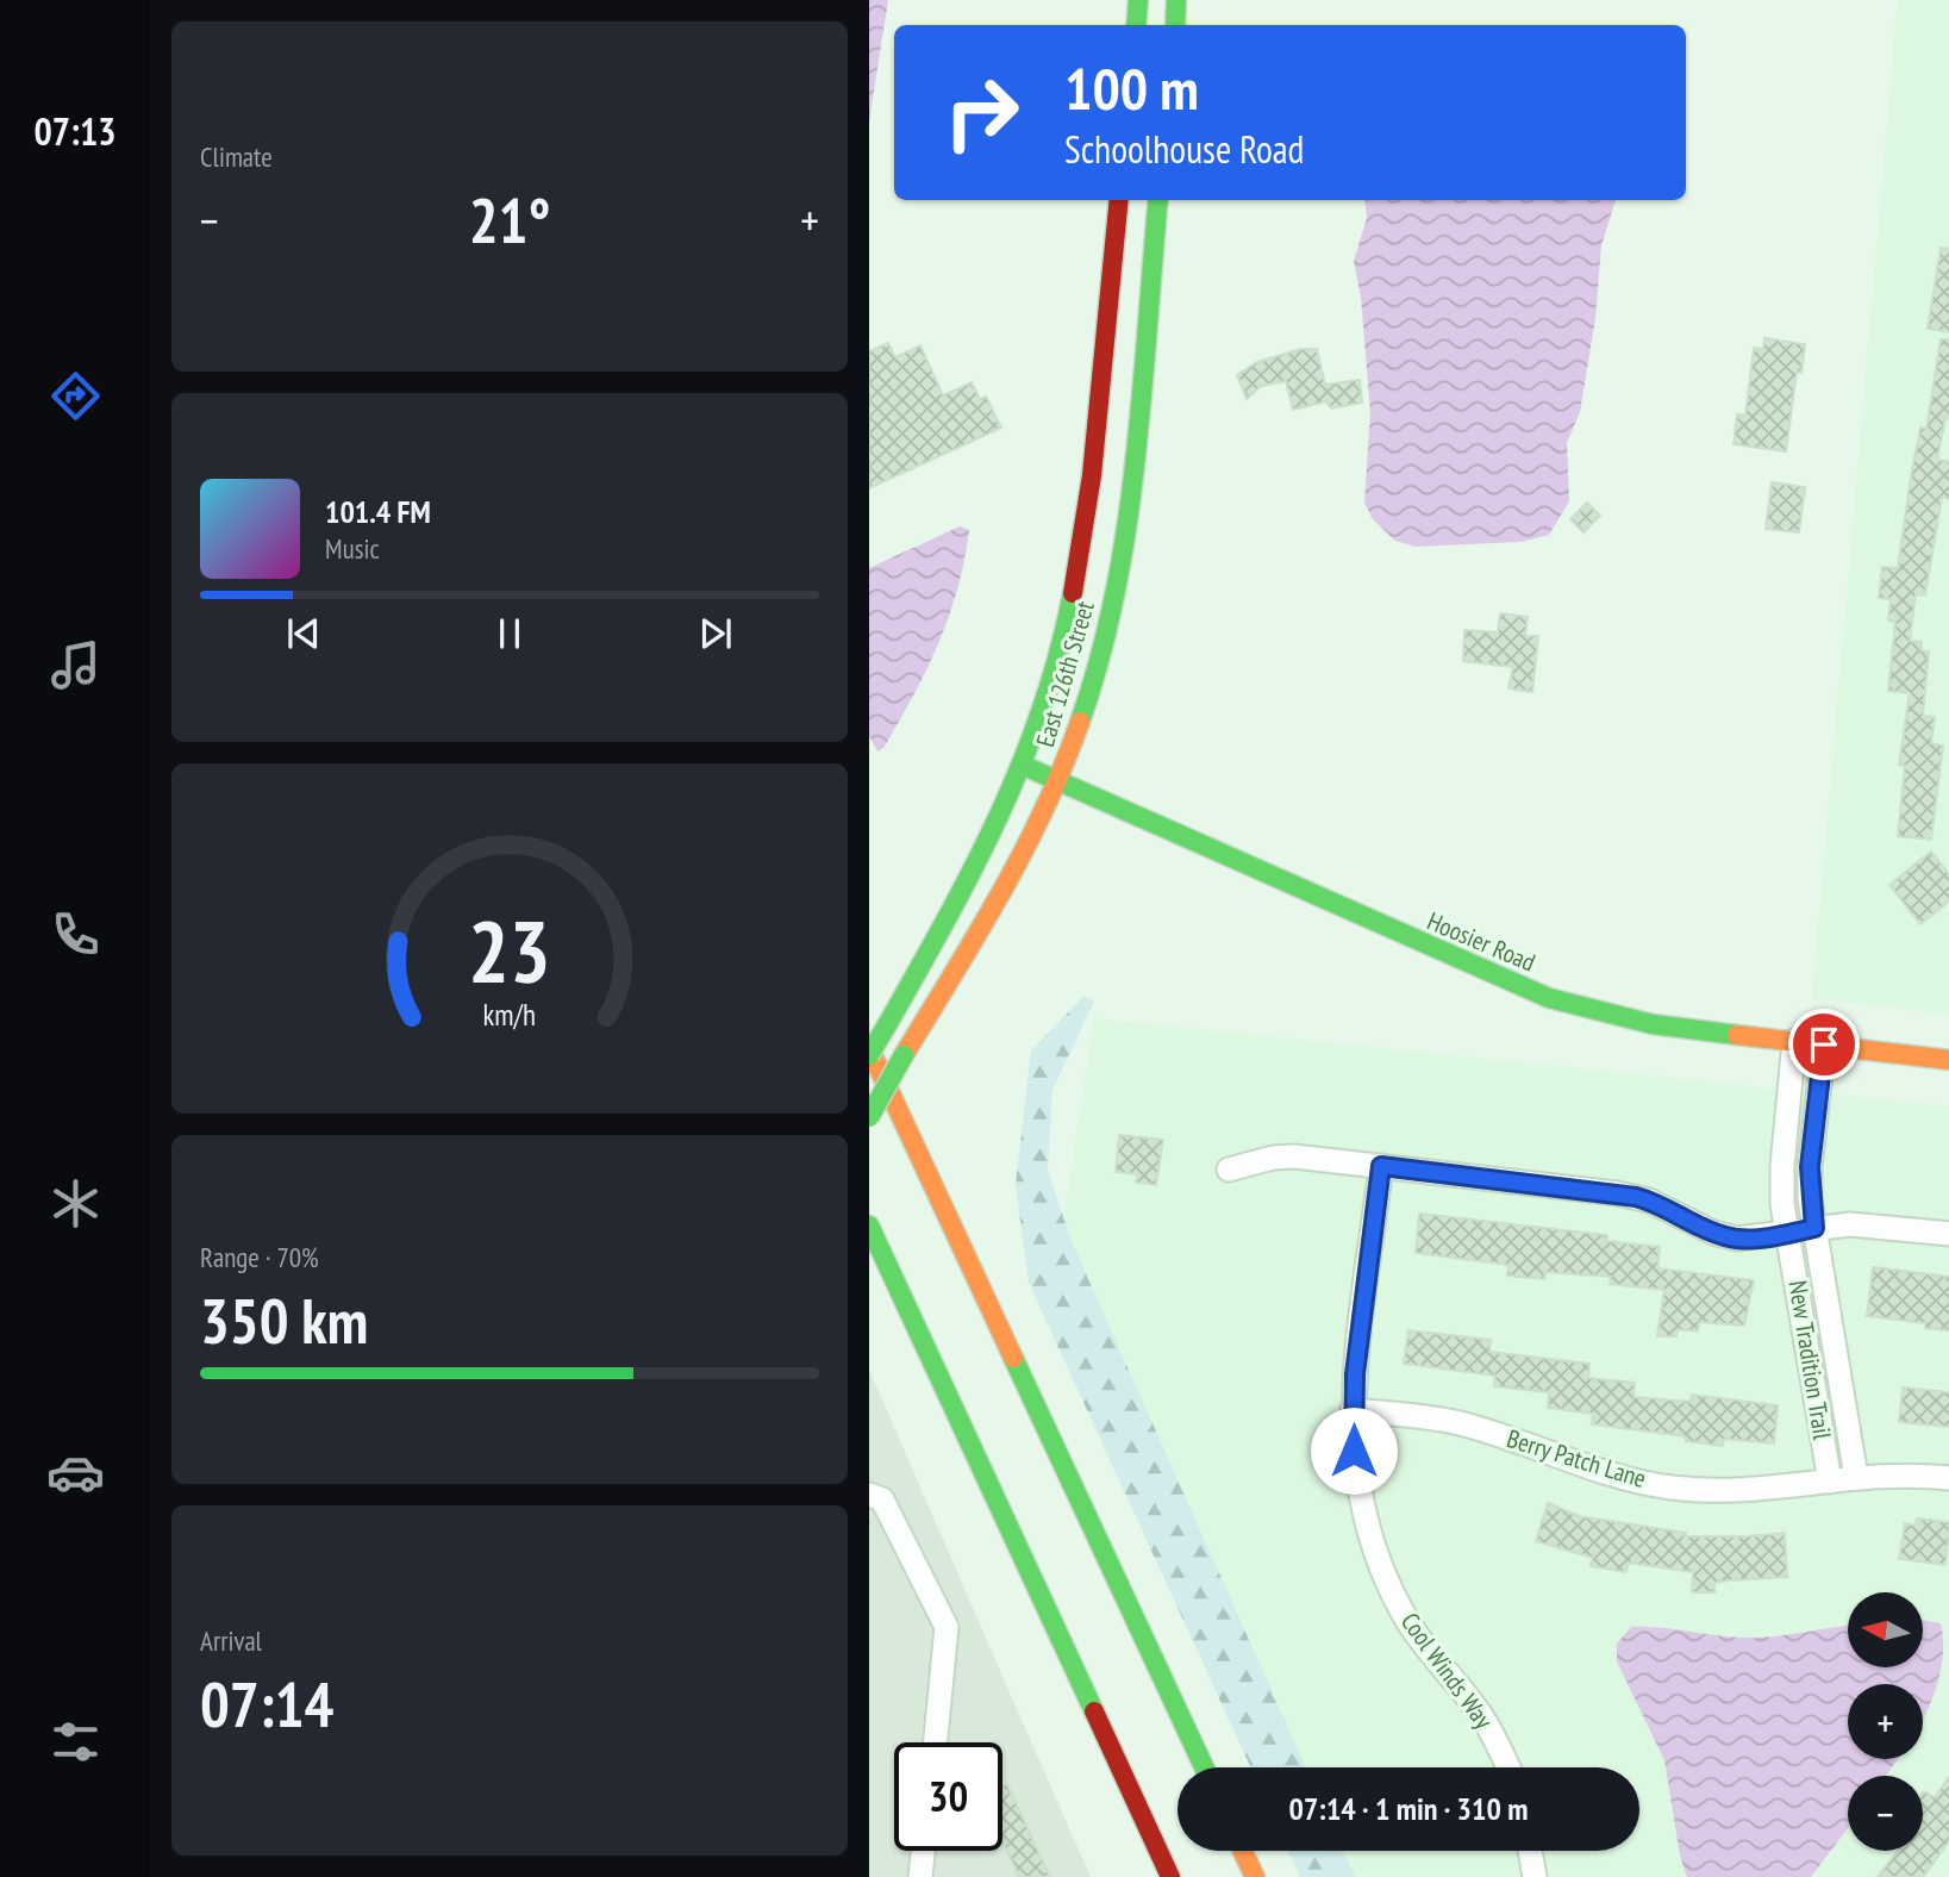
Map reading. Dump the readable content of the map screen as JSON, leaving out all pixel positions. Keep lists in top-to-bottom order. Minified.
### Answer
{"streets":{"main road":["East 126th Street","Hoosier Road"],"street":["New Tradition Trail","Berry Patch Lane","Cool Winds Way"]},"crossings":[["East 126th Street","Hoosier Road"],["Hoosier Road","New Tradition Trail"],["New Tradition Trail","Berry Patch Lane"],["Berry Patch Lane","Cool Winds Way"]],"north":"left","page":{"tabs":"07:13","tile":["Climate",["Range · 70%","350 km"],["Arrival","07:14"]],"turn":["100 m","Schoolhouse Road"],"heat":["−","21°","+"],"song":["101.4 FM","Music"],"map_buttons":["+","−"],"limit":"30","trip":"07:14 · 1 min · 310 m","gauge":["23","km/h"]}}
